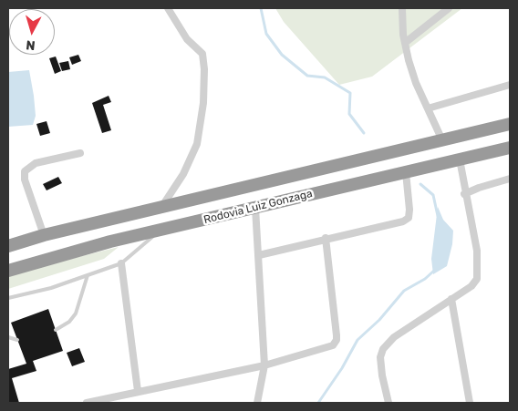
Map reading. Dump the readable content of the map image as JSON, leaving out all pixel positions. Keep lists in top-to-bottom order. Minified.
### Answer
{"streets":{"highway":["Rodovia Luiz Gonzaga"]},"north":"bottom"}
